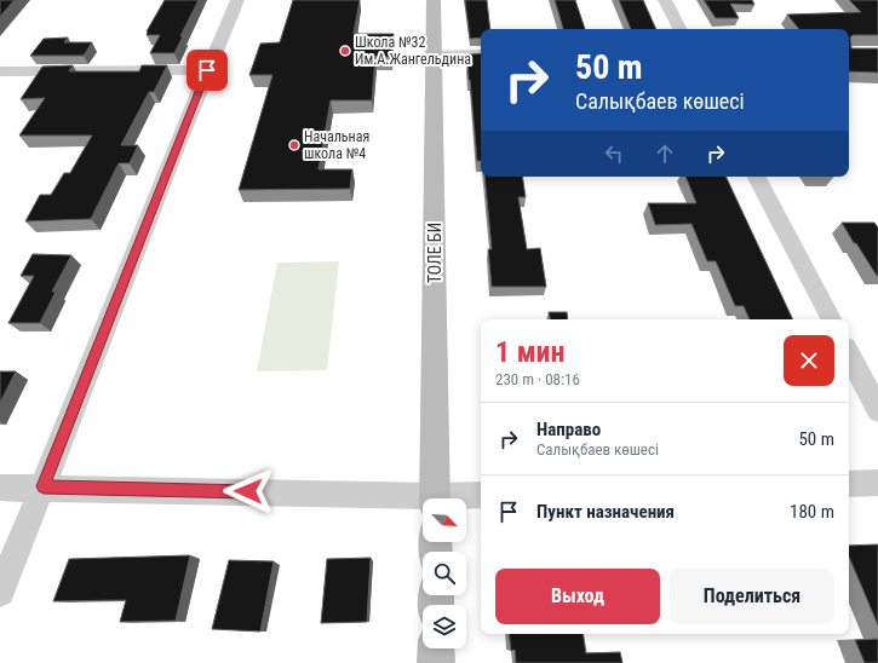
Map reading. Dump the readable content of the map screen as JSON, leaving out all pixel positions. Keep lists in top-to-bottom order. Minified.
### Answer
{"streets":{"main road":["ТОЛЕ БИ"]},"places":["Школа №32 Им.А.Жангельдина","Начальная школа №4"],"north":"bottom right","page":{"turn":["50 m","Салықбаев көшесі"],"heading":["1 мин","230 m · 08:16"],"list":[{"name":"Направо","note":"Салықбаев көшесі","value":"50 m"},{"name":"Пункт назначения","value":"180 m"}],"buttons":["Выход","Поделиться"]}}
